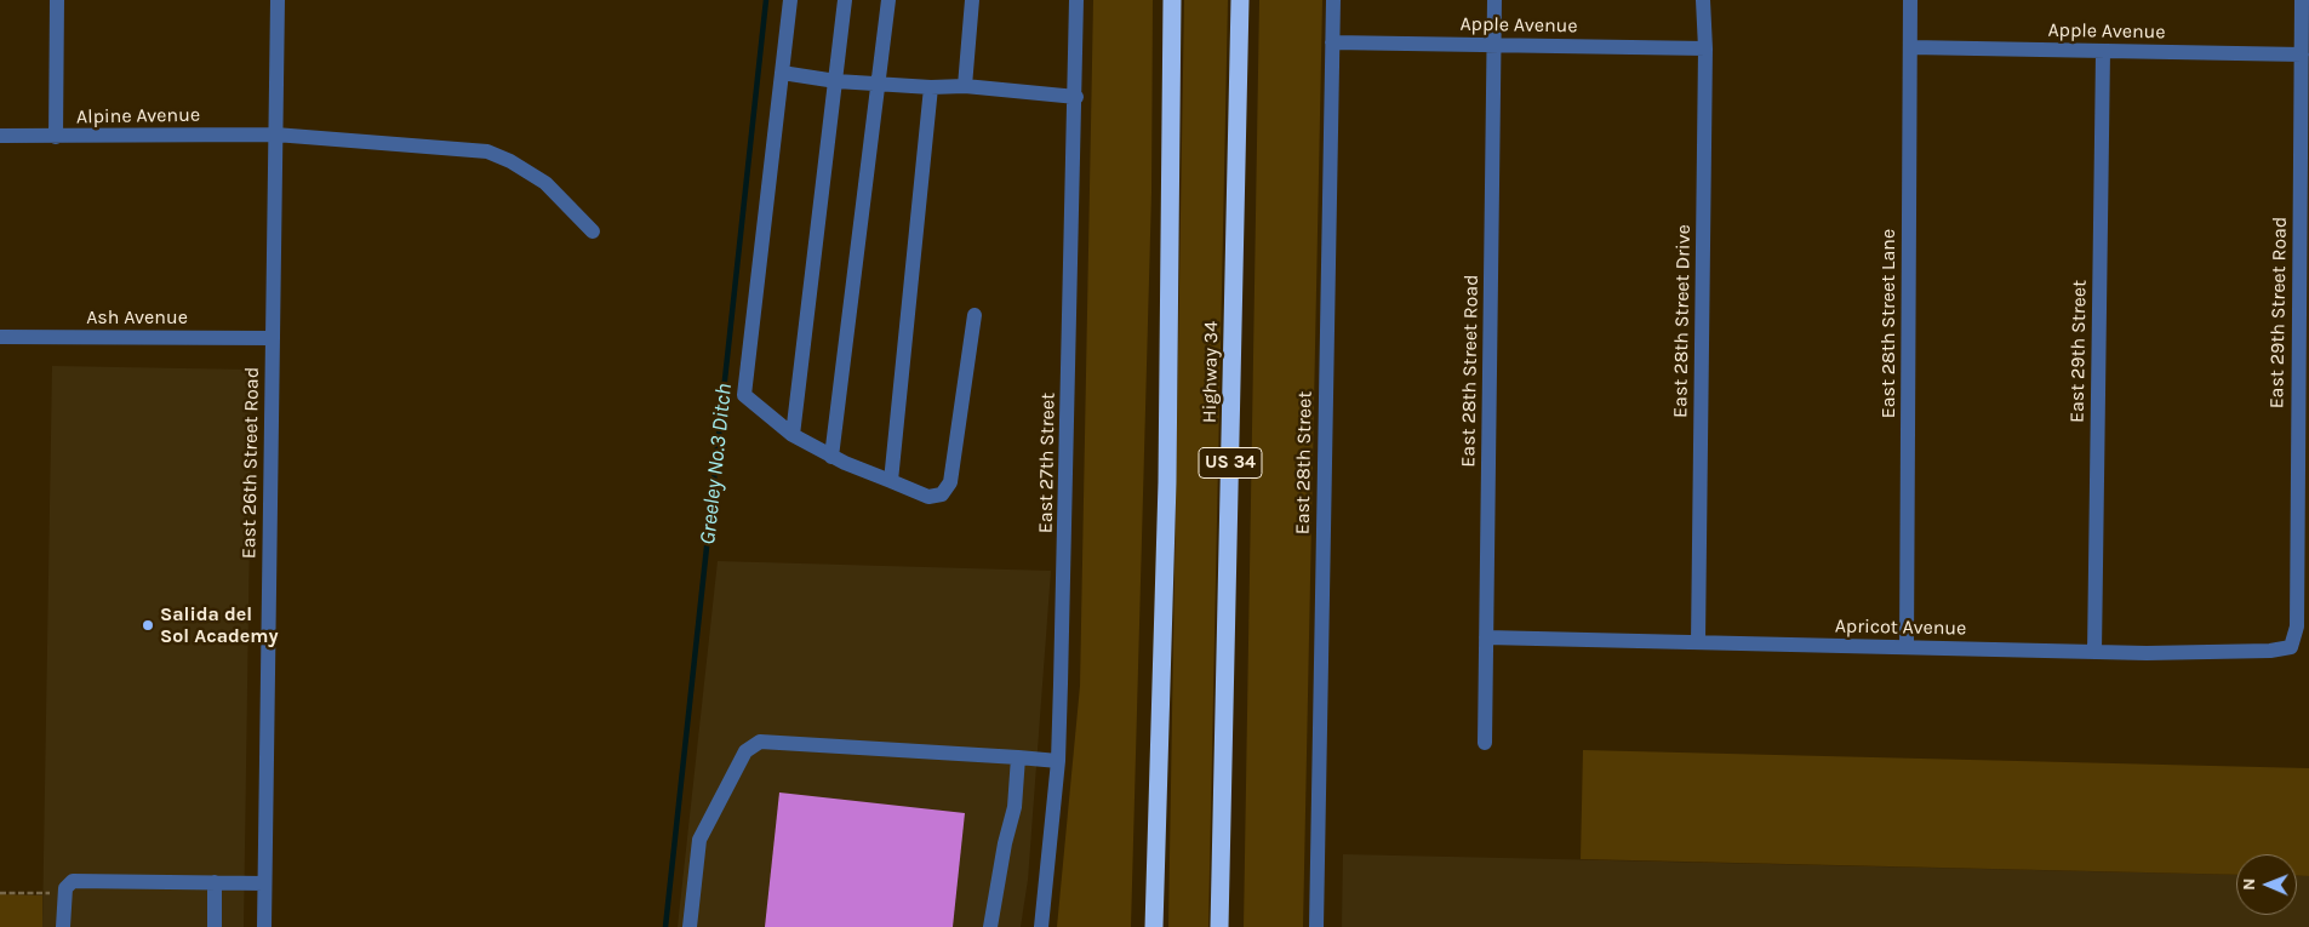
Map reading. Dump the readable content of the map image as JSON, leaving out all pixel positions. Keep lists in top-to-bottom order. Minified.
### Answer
{"streets":{"highway":["Highway 34","US 34"],"street":["Apple Avenue","Alpine Avenue","East 29th Street Road","Ash Avenue","East 28th Street Drive","East 28th Street Lane","East 29th Street","East 28th Street Road","East 26th Street Road","East 27th Street","East 28th Street","Apricot Avenue"]},"crossings":[["Apple Avenue","East 29th Street Road"],["Apple Avenue","East 28th Street Drive"],["Apple Avenue","East 28th Street Lane"],["Apple Avenue","East 29th Street"],["Apple Avenue","East 28th Street Road"],["Apple Avenue","East 28th Street"],["Alpine Avenue","East 26th Street Road"],["East 29th Street Road","Apricot Avenue"],["Ash Avenue","East 26th Street Road"],["East 28th Street Drive","Apricot Avenue"],["East 28th Street Lane","Apricot Avenue"],["East 29th Street","Apricot Avenue"],["East 28th Street Road","Apricot Avenue"]],"water":["Greeley No.3 Ditch"],"places":["Salida del Sol Academy"],"north":"left"}
